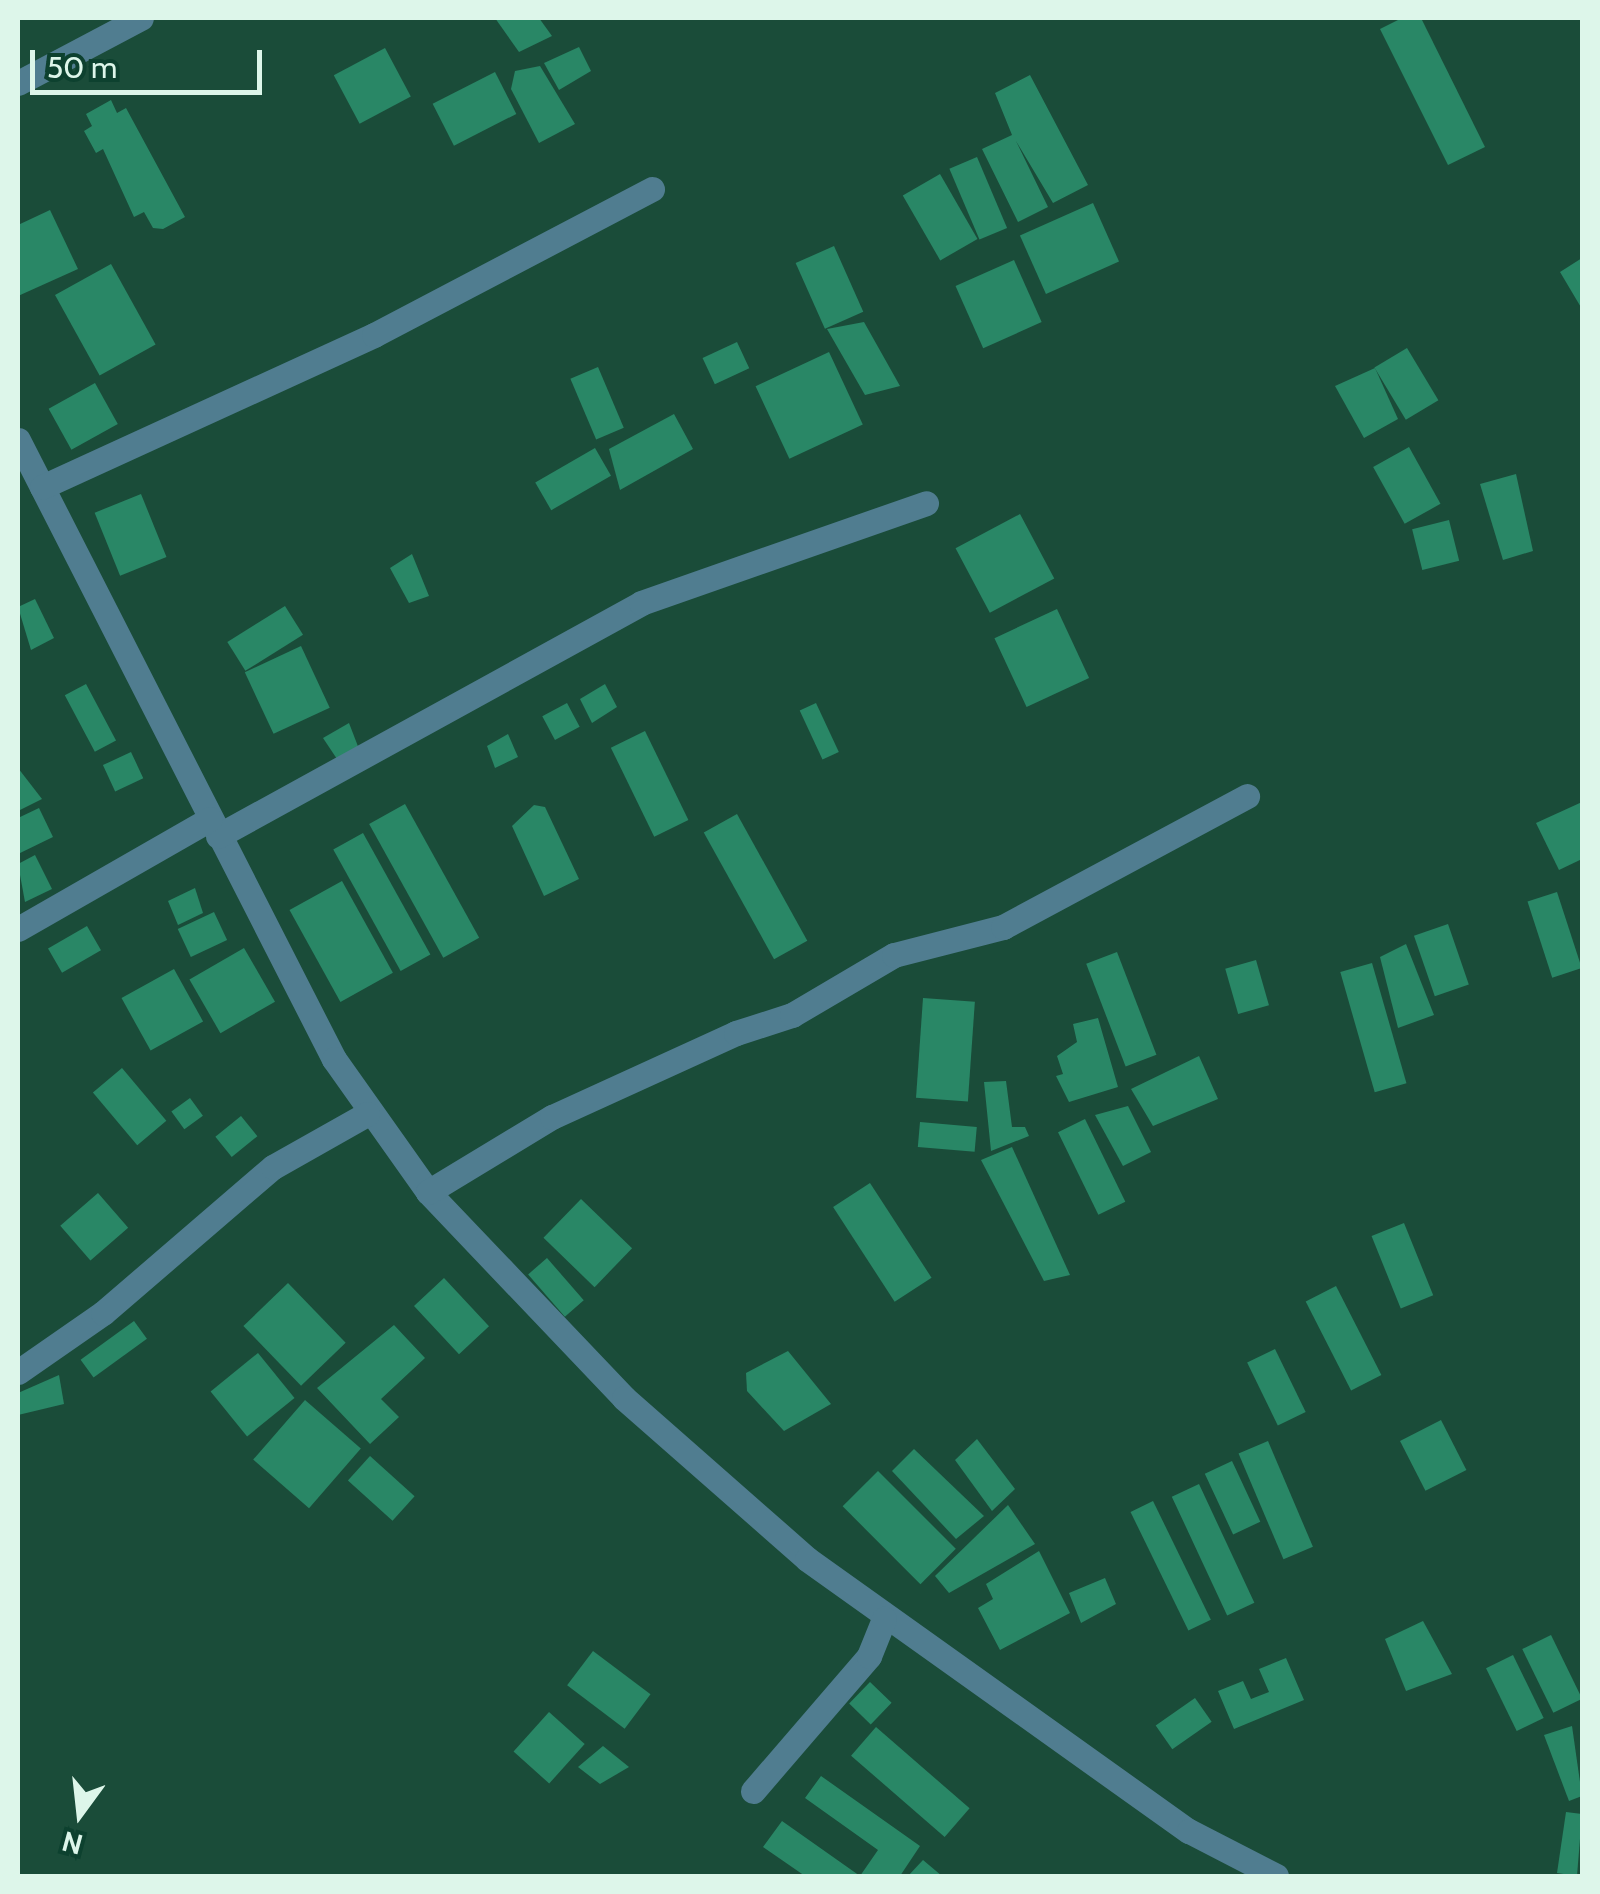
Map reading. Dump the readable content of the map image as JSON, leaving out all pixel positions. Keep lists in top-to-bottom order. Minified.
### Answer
{"scale_bar":"50 m","north":"bottom"}
